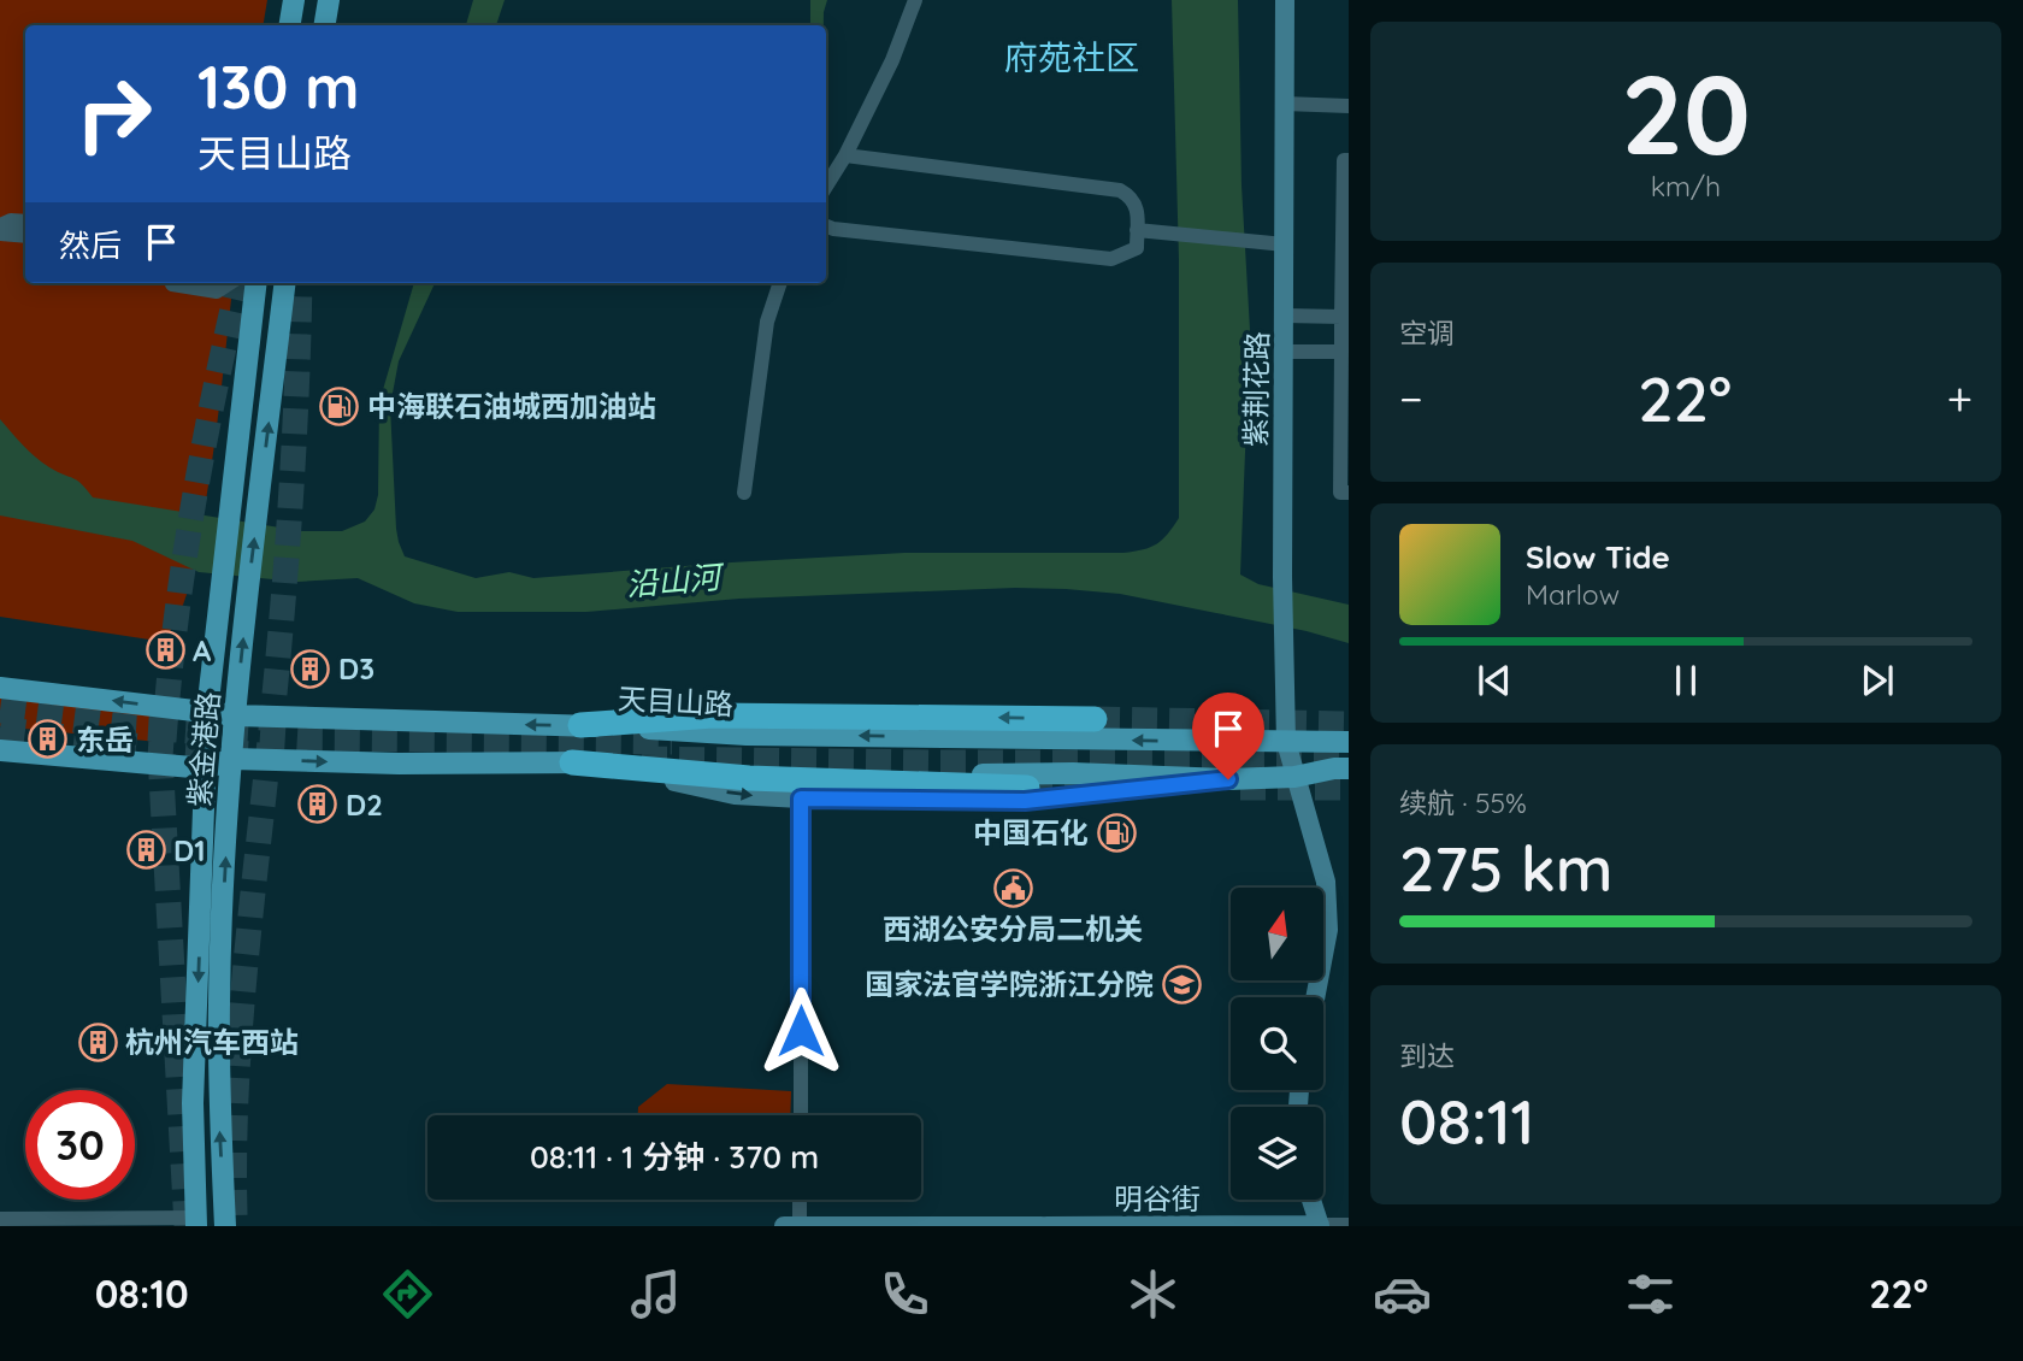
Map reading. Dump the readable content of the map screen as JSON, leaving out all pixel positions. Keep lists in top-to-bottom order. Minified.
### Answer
{"streets":{"main road":["天目山路","紫金港路"],"street":["紫荆花路","明谷街"]},"crossings":[["紫荆花路","天目山路"],["天目山路","紫金港路"]],"districts":["府苑社区"],"water":["沿山河"],"places":{"fuel station":["中海联石油城西加油站","中国石化"],"building":["A","D3","东岳","D2","D1","杭州汽车西站"],"public building":["西湖公安分局二机关"],"school or university":["国家法官学院浙江分院"]},"north":"top","page":{"tile":[["20","km/h"],"空调",["续航 · 55%","275 km"],["到达","08:11"]],"turn":["130 m","天目山路"],"then":"然后","heat":["−","22°","+"],"song":["Slow Tide","Marlow"],"limit":"30","trip":"08:11 · 1 分钟 · 370 m","tabs":["08:10","22°"]}}
